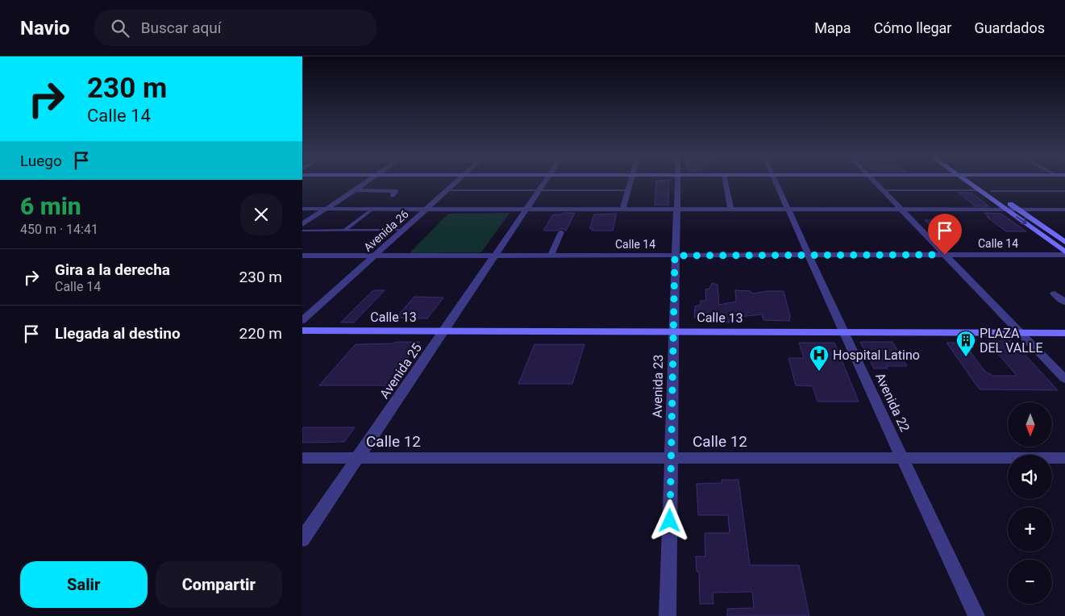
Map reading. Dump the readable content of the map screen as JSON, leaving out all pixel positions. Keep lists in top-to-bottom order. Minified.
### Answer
{"streets":{"street":["Avenida 26","Calle 14","Calle 13","Avenida 25","Avenida 23","Avenida 22","Calle 12"]},"crossings":[["Avenida 26","Calle 14"],["Calle 14","Avenida 25"],["Calle 14","Avenida 23"],["Calle 14","Avenida 22"],["Calle 13","Avenida 25"],["Calle 13","Avenida 23"],["Calle 13","Avenida 22"],["Avenida 25","Calle 12"],["Avenida 23","Calle 12"],["Avenida 22","Calle 12"]],"places":{"building":["PLAZA DEL VALLE"],"hospital":["Hospital Latino"]},"north":"bottom","page":{"header":"Navio","search":"Buscar aquí","nav":["Mapa","Cómo llegar","Guardados"],"turn":["230 m","Calle 14"],"then":"Luego","heading":["6 min","450 m · 14:41"],"list":[{"name":"Gira a la derecha","note":"Calle 14","value":"230 m"},{"name":"Llegada al destino","value":"220 m"}],"map_buttons":["+","−"],"buttons":["Salir","Compartir"]}}
